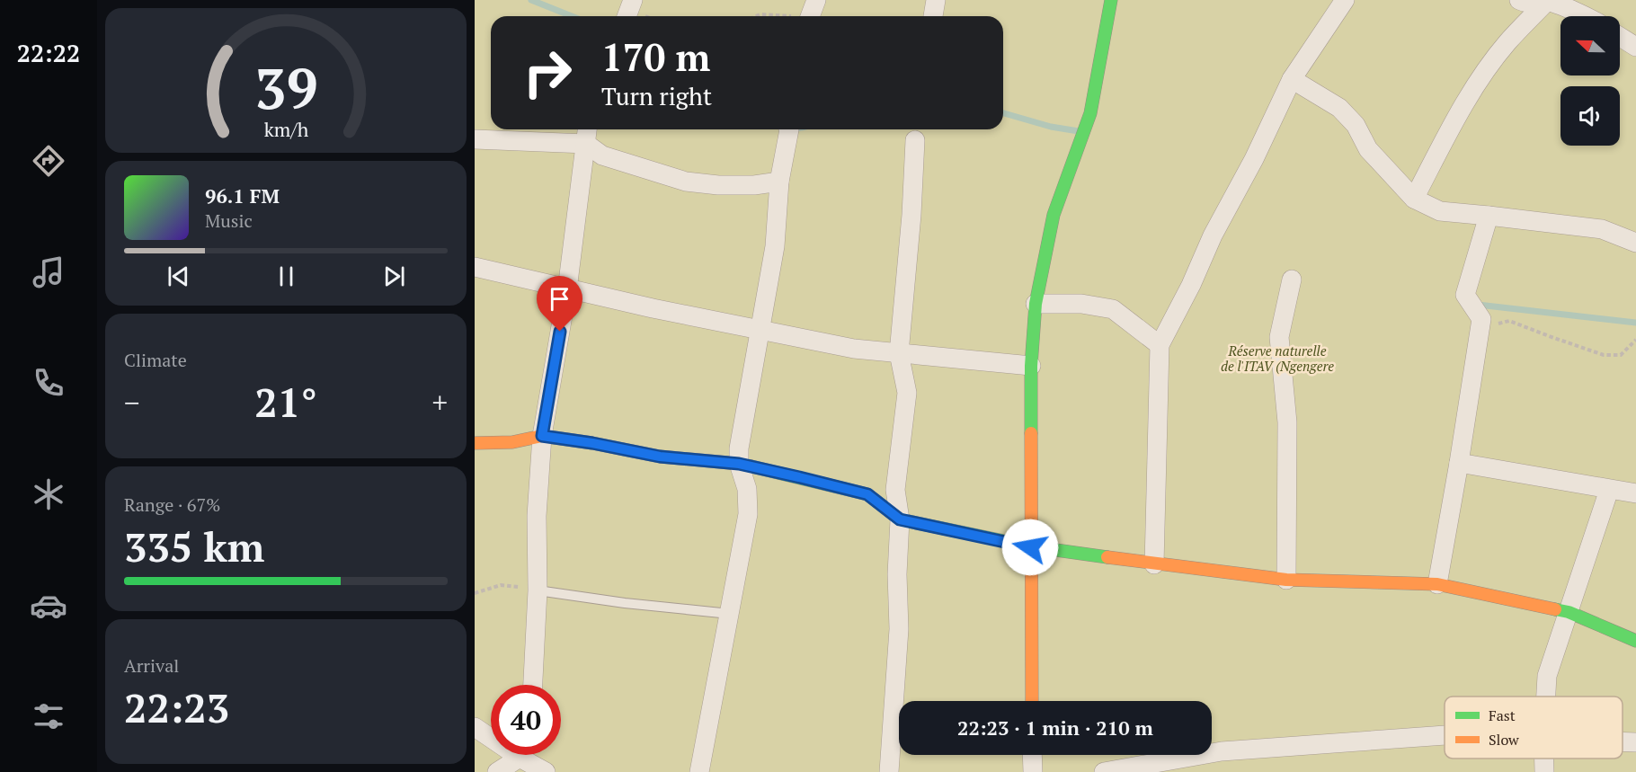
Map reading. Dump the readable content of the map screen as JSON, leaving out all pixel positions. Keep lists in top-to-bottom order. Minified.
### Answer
{"parks":["Réserve naturelle de l'ITAV (Ngengere"],"legend":["Fast","Slow"],"north":"left","page":{"tabs":"22:22","turn":["170 m","Turn right"],"song":["96.1 FM","Music"],"tile":["Climate",["Range · 67%","335 km"],["Arrival","22:23"]],"heat":["−","21°","+"],"limit":"40","trip":"22:23 · 1 min · 210 m","gauge":["39","km/h"]}}
